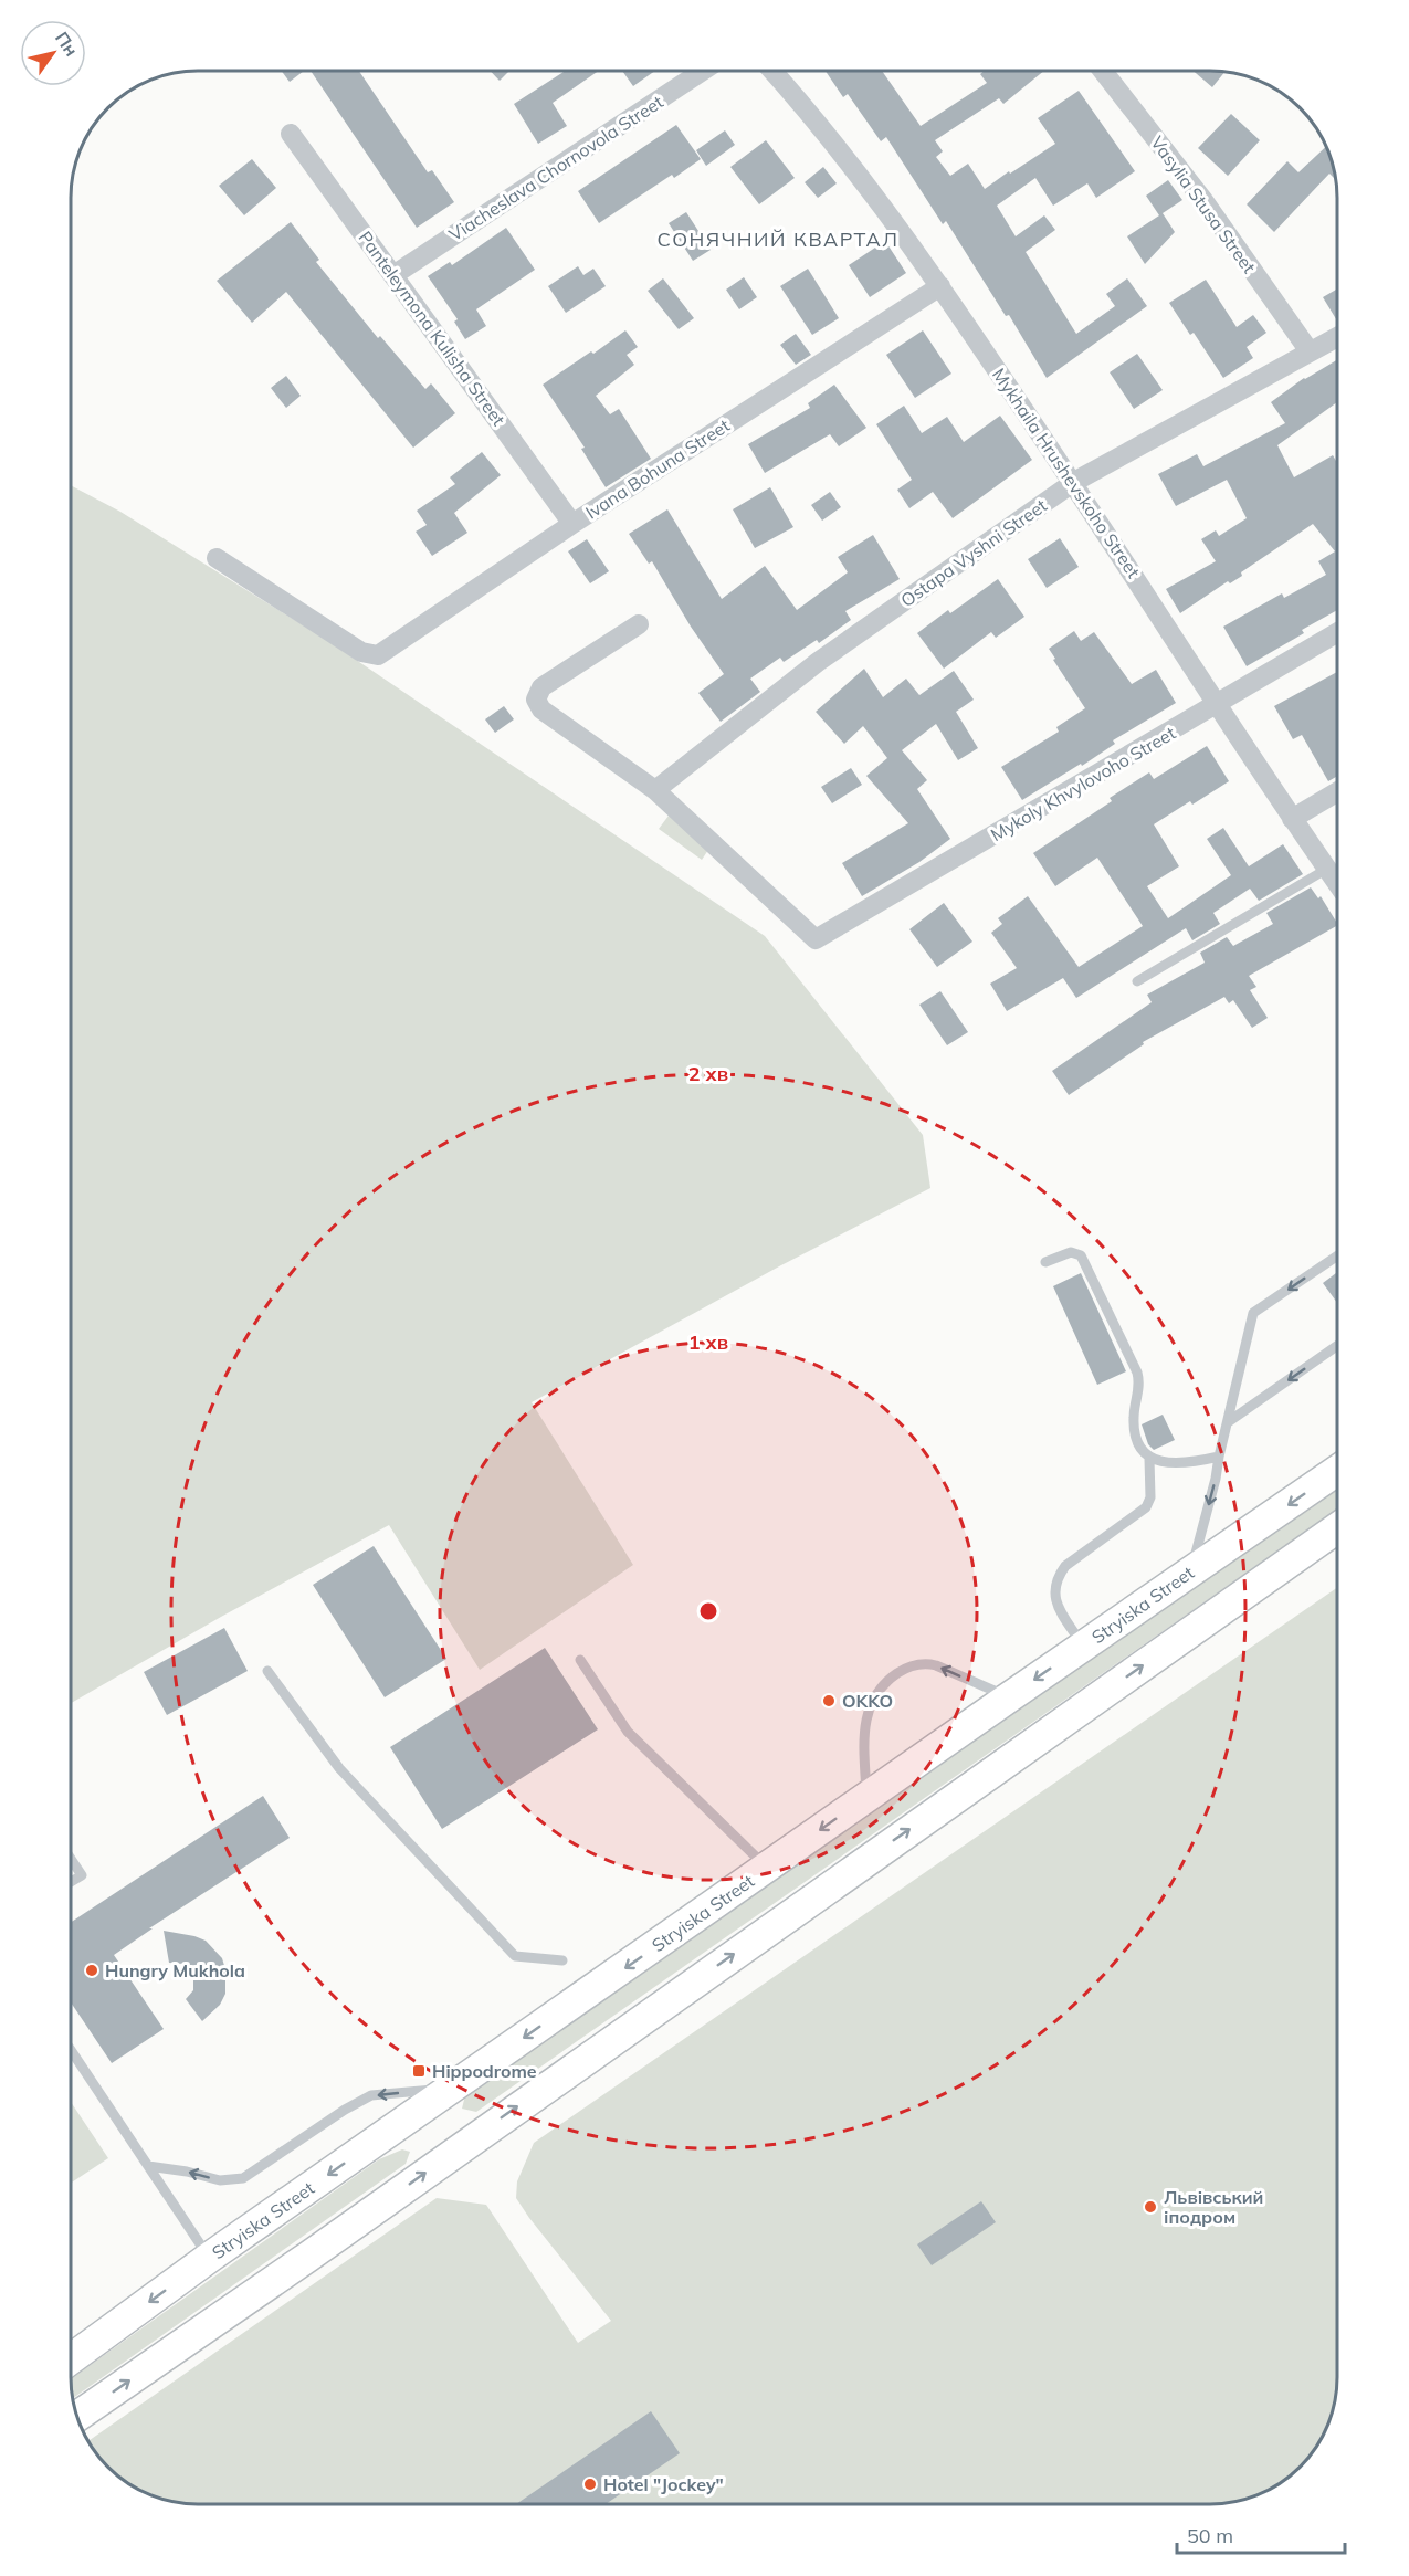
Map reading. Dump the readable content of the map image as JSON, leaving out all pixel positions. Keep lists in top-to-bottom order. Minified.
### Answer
{"streets":{"main road":["Stryiska Street"],"street":["Viacheslava Chornovola Street","Vasylia Stusa Street","Panteleymona Kulisha Street","Ivana Bohuna Street","Mykhaila Hrushevskoho Street","Ostapa Vyshni Street","Mykoly Khvylovoho Street"]},"crossings":[["Viacheslava Chornovola Street","Panteleymona Kulisha Street"],["Vasylia Stusa Street","Ostapa Vyshni Street"],["Panteleymona Kulisha Street","Ivana Bohuna Street"],["Ivana Bohuna Street","Mykhaila Hrushevskoho Street"],["Mykhaila Hrushevskoho Street","Ostapa Vyshni Street"],["Mykhaila Hrushevskoho Street","Mykoly Khvylovoho Street"],["Ostapa Vyshni Street","Mykoly Khvylovoho Street"]],"districts":["СОНЯЧНИЙ КВАРТАЛ"],"places":{"other":["OKKO","Hungry Mukhola","Львівський іподром","Hotel \"Jockey\""],"transit":["Hippodrome"]},"scale_bar":"50 m","north":"top right","rings":["2 хв","1 хв"]}
